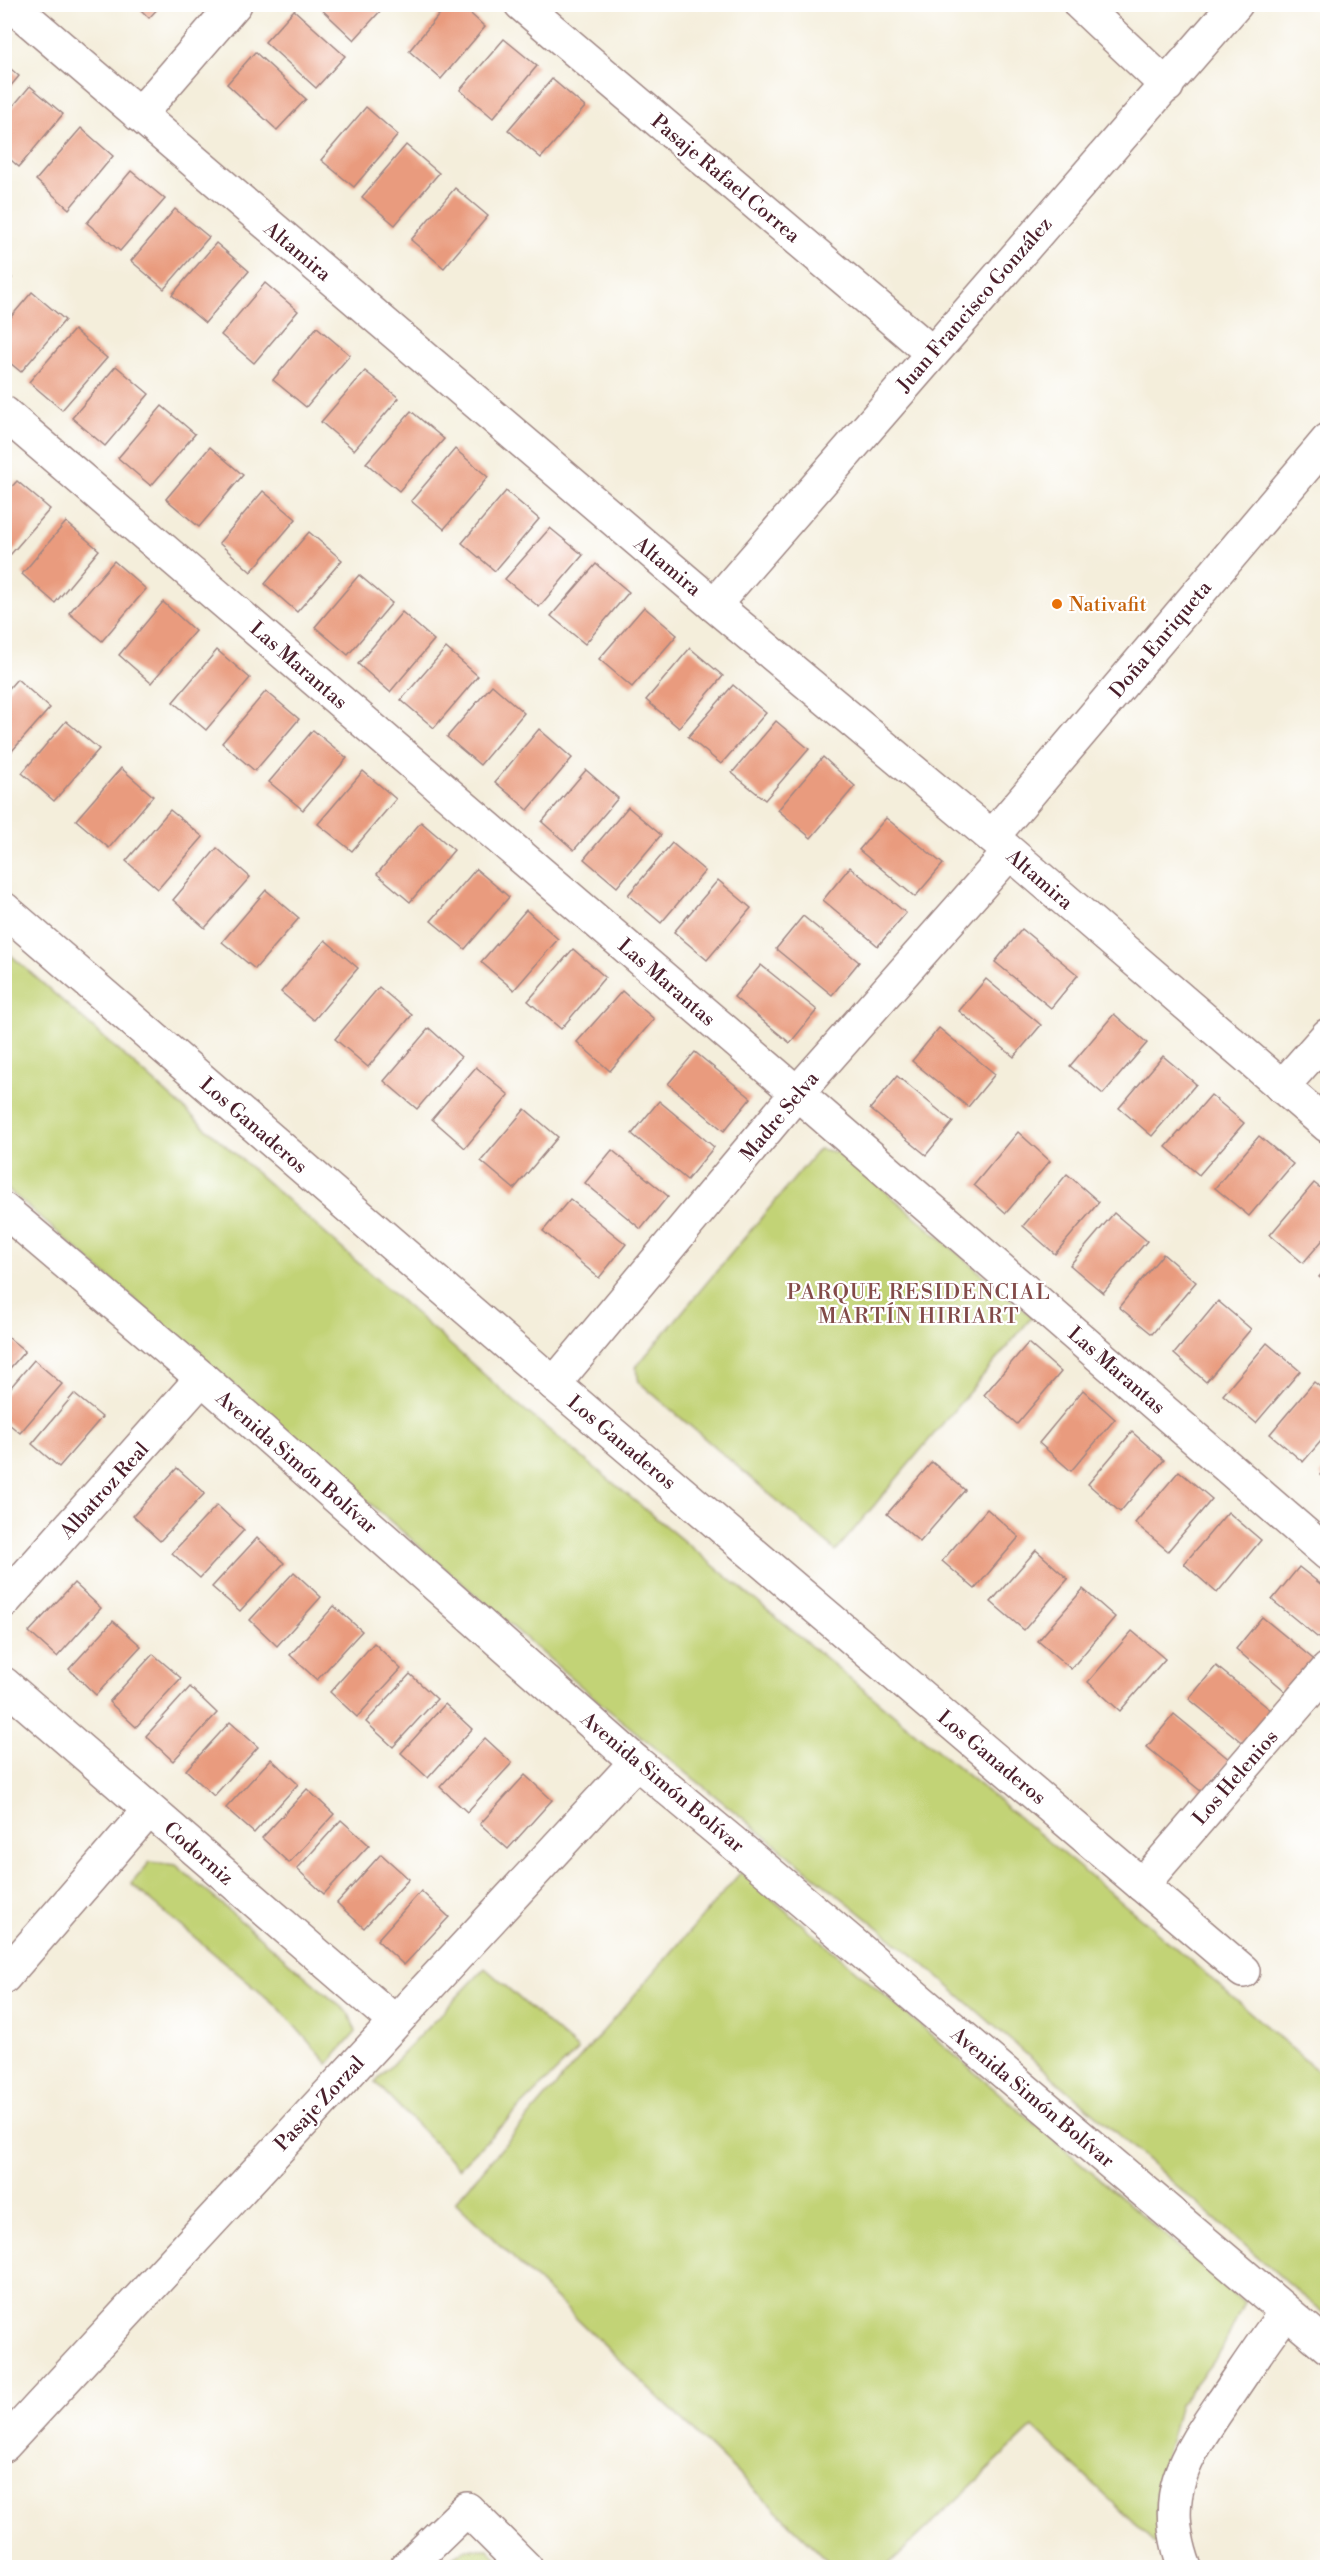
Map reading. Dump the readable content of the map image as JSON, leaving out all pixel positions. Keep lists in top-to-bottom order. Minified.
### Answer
{"streets":{"street":["Pasaje Rafael Correa","Altamira","Juan Francisco González","Doña Enriqueta","Las Marantas","Madre Selva","Los Ganaderos","Avenida Simón Bolívar","Albatroz Real","Los Helenios","Codorniz","Pasaje Zorzal"]},"crossings":[["Pasaje Rafael Correa","Juan Francisco González"],["Altamira","Juan Francisco González"],["Altamira","Doña Enriqueta"],["Altamira","Madre Selva"],["Doña Enriqueta","Madre Selva"],["Las Marantas","Madre Selva"],["Madre Selva","Los Ganaderos"],["Los Ganaderos","Los Helenios"],["Avenida Simón Bolívar","Albatroz Real"],["Avenida Simón Bolívar","Pasaje Zorzal"],["Codorniz","Pasaje Zorzal"]],"districts":["PARQUE RESIDENCIAL MARTÍN HIRIART"],"places":["Nativafit"]}
